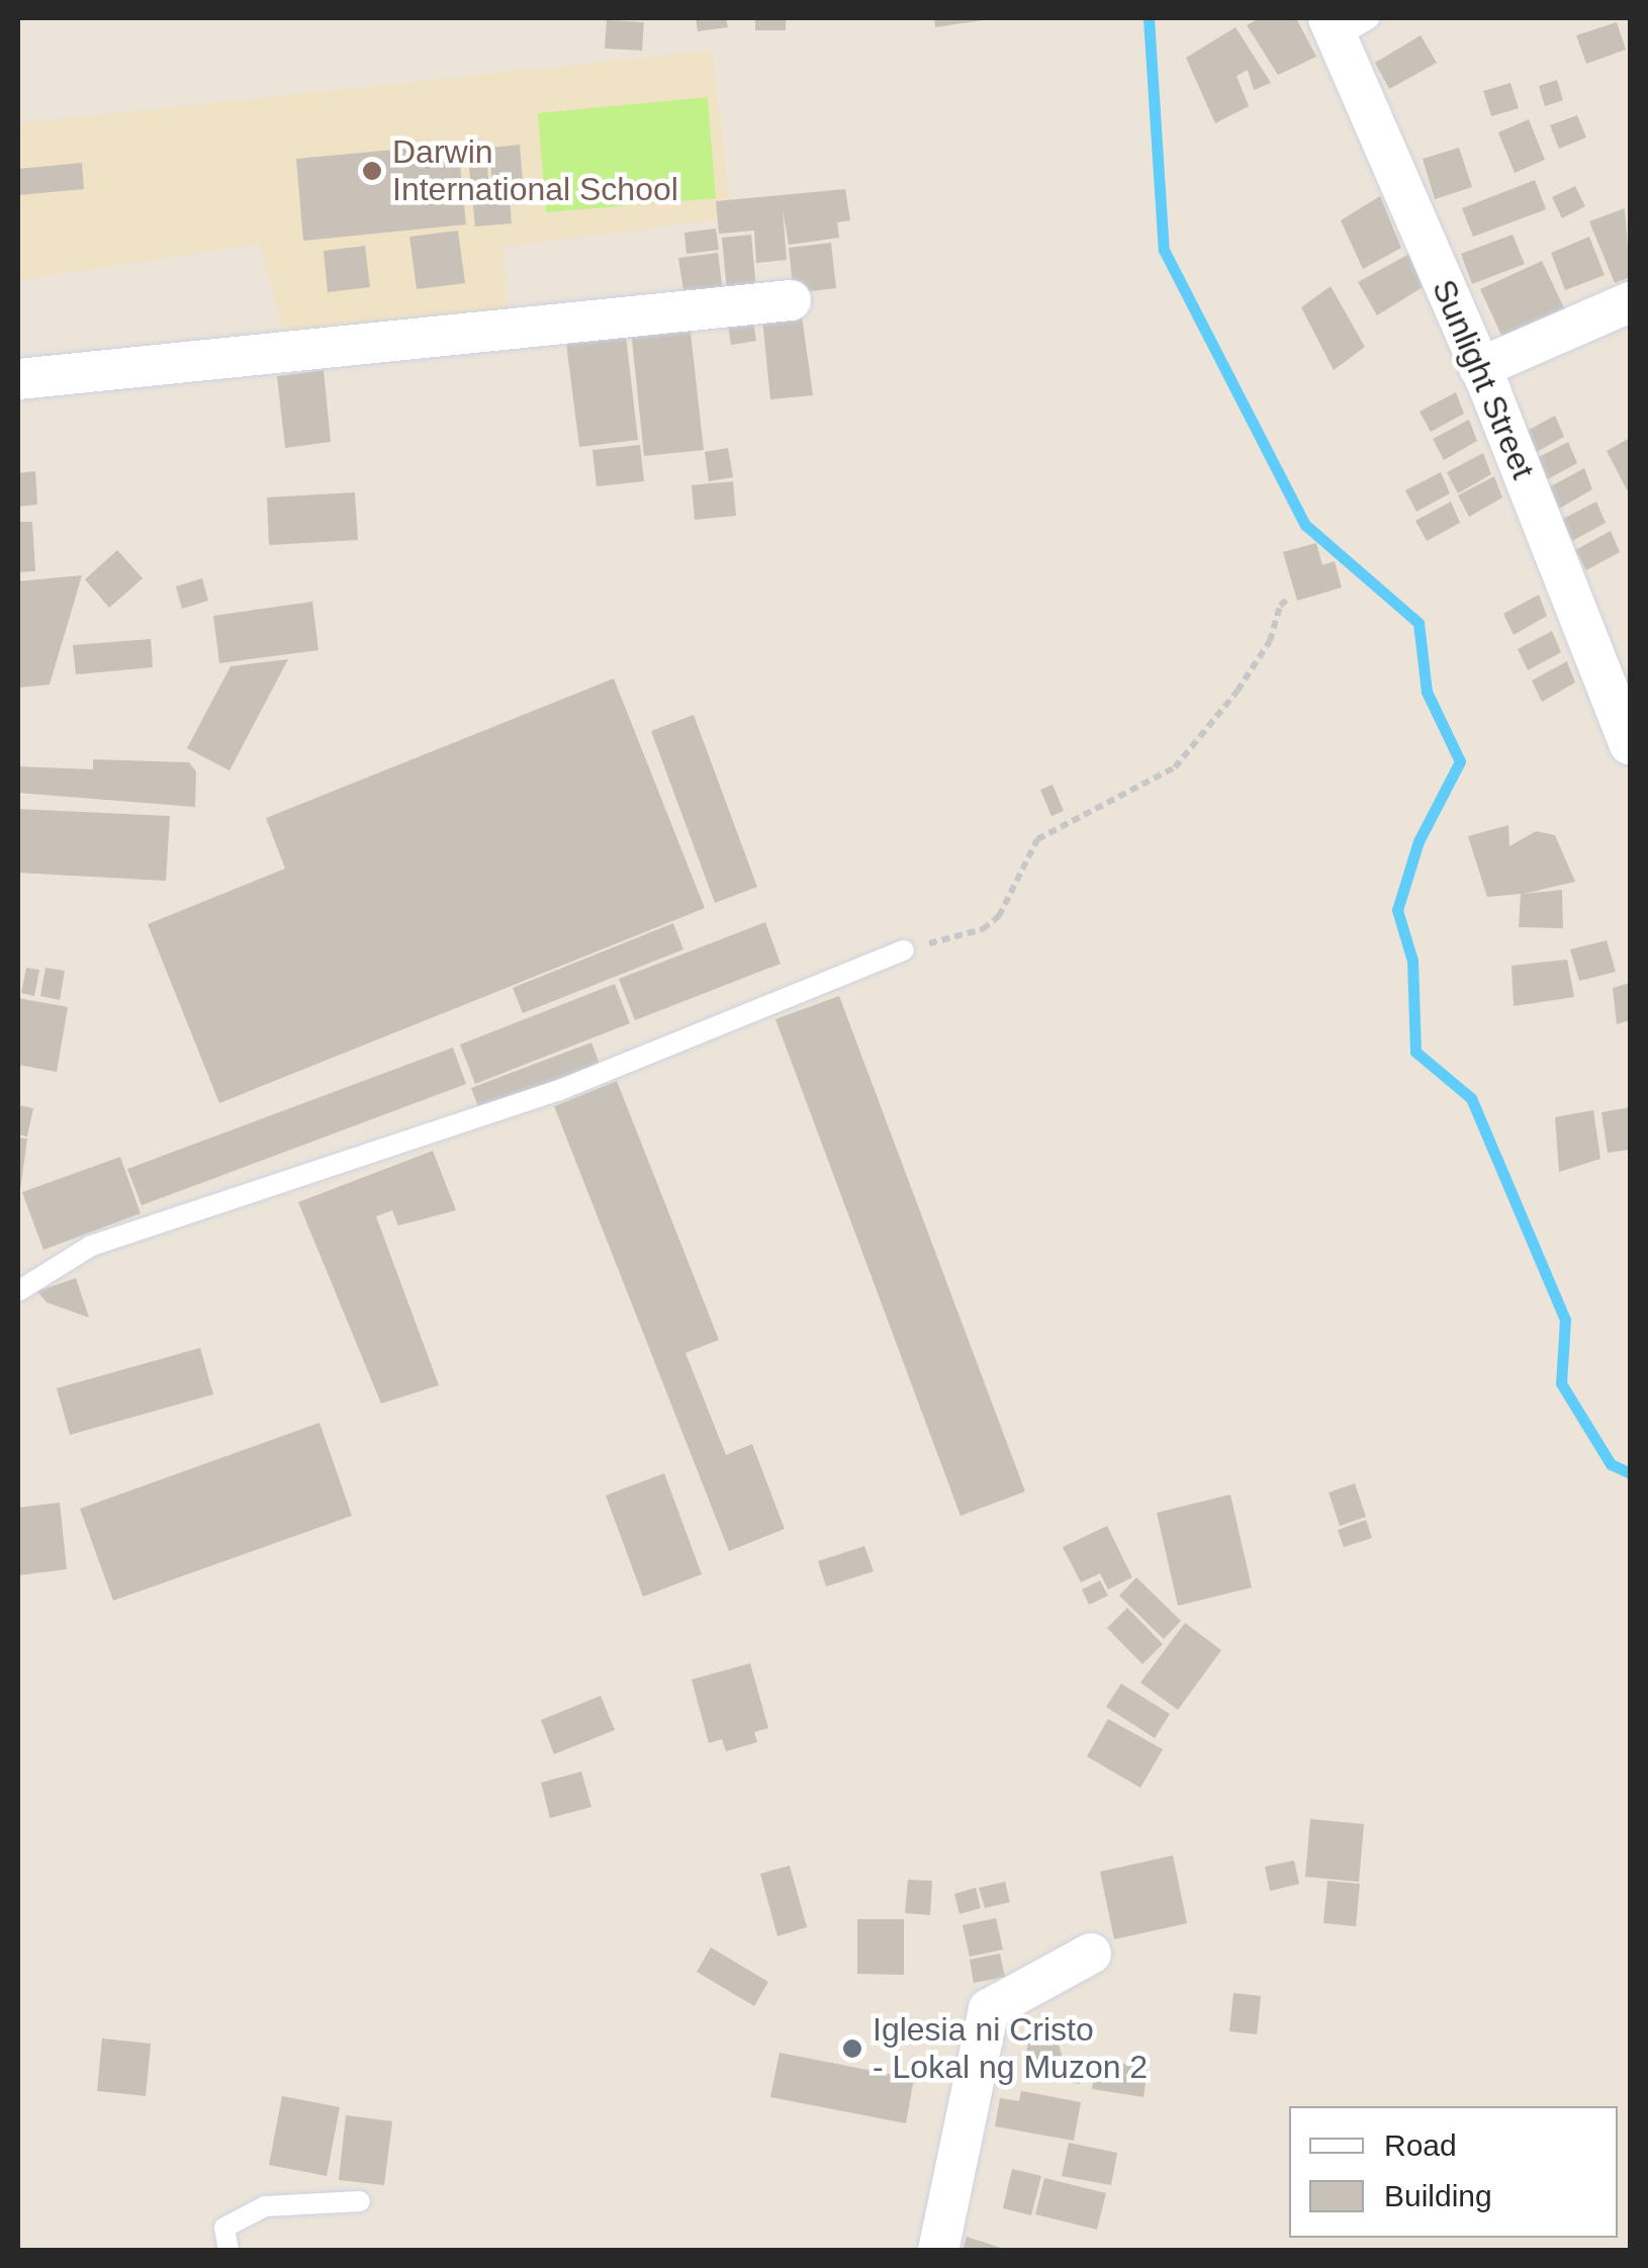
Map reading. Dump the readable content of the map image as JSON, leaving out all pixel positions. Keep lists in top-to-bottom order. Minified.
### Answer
{"streets":{"street":["Sunlight Street"]},"places":["Darwin International School","Iglesia ni Cristo - Lokal ng Muzon 2"],"legend":["Road","Building"]}
